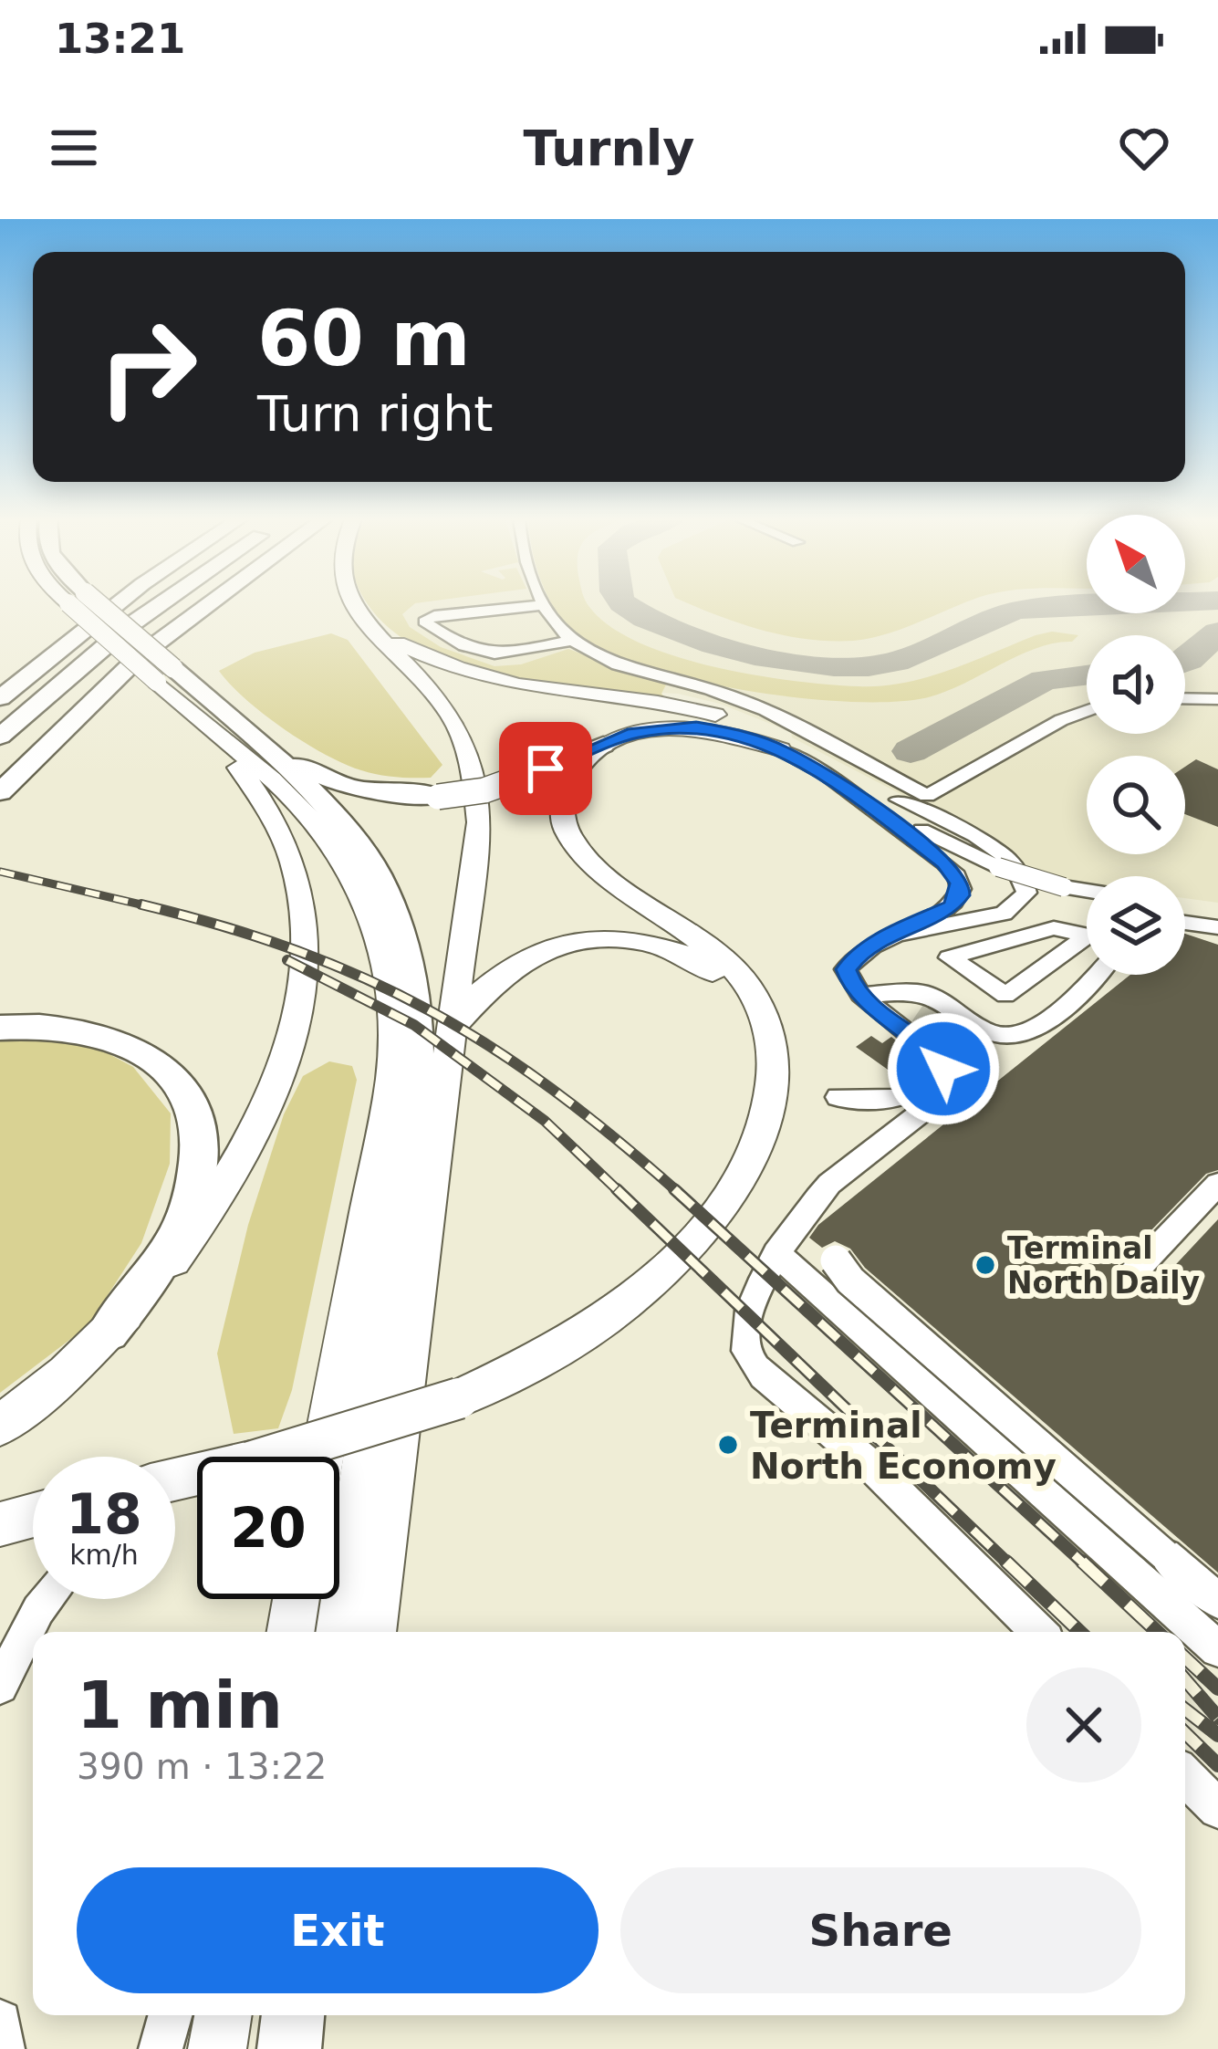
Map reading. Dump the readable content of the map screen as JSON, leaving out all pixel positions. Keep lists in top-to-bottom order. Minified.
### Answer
{"places":["Terminal North Daily","Terminal North Economy"],"north":"top left","page":{"status":"13:21","header":"Turnly","turn":["60 m","Turn right"],"speed":"18 km/h","limit":"20","heading":["1 min","390 m · 13:22"],"buttons":["Exit","Share"]}}
